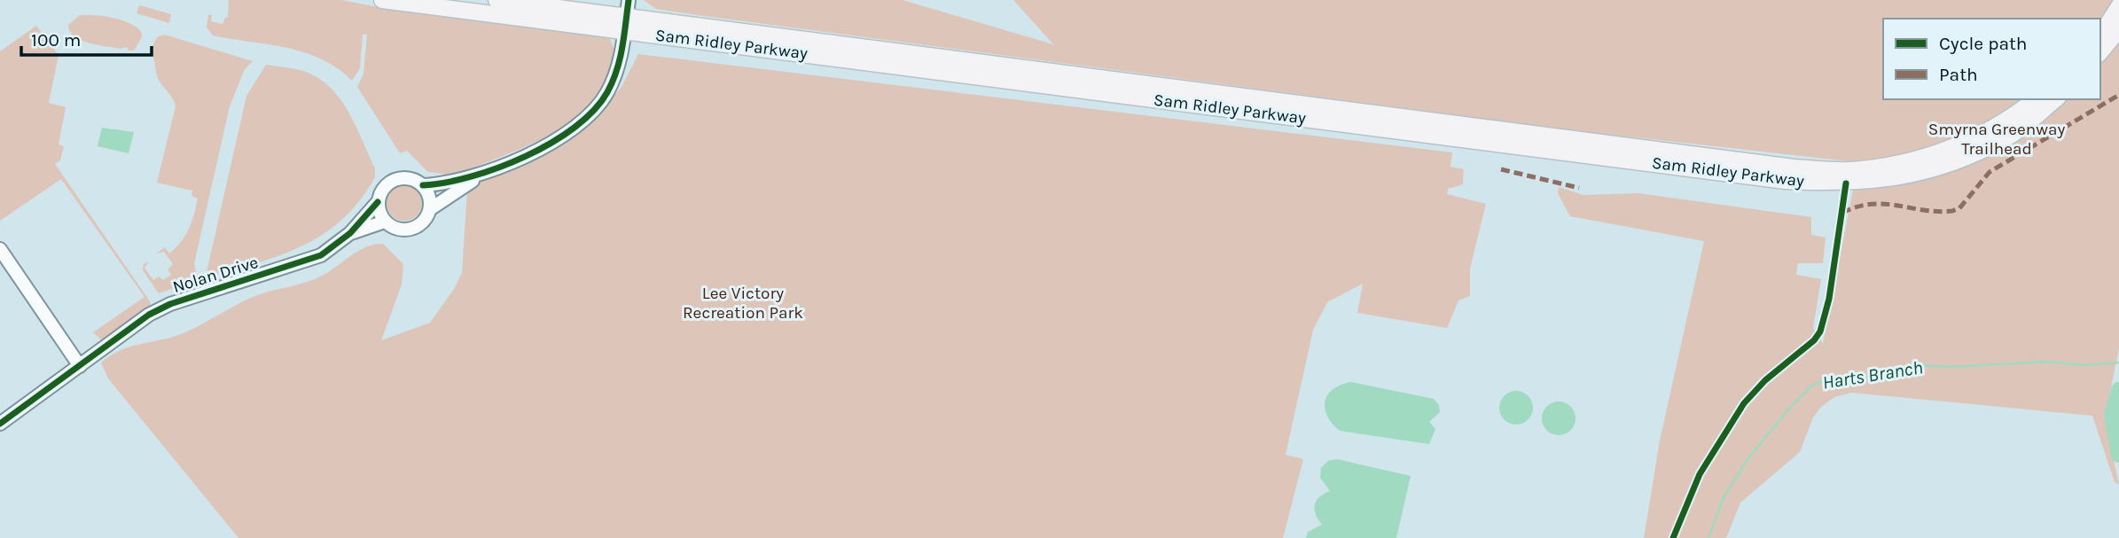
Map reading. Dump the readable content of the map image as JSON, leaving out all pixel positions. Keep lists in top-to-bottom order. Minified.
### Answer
{"streets":{"main road":["Sam Ridley Parkway"],"street":["Nolan Drive"]},"water":["Harts Branch"],"parks":["Smyrna Greenway Trailhead","Lee Victory Recreation Park"],"legend":["Cycle path","Path"],"scale_bar":"100 m"}
